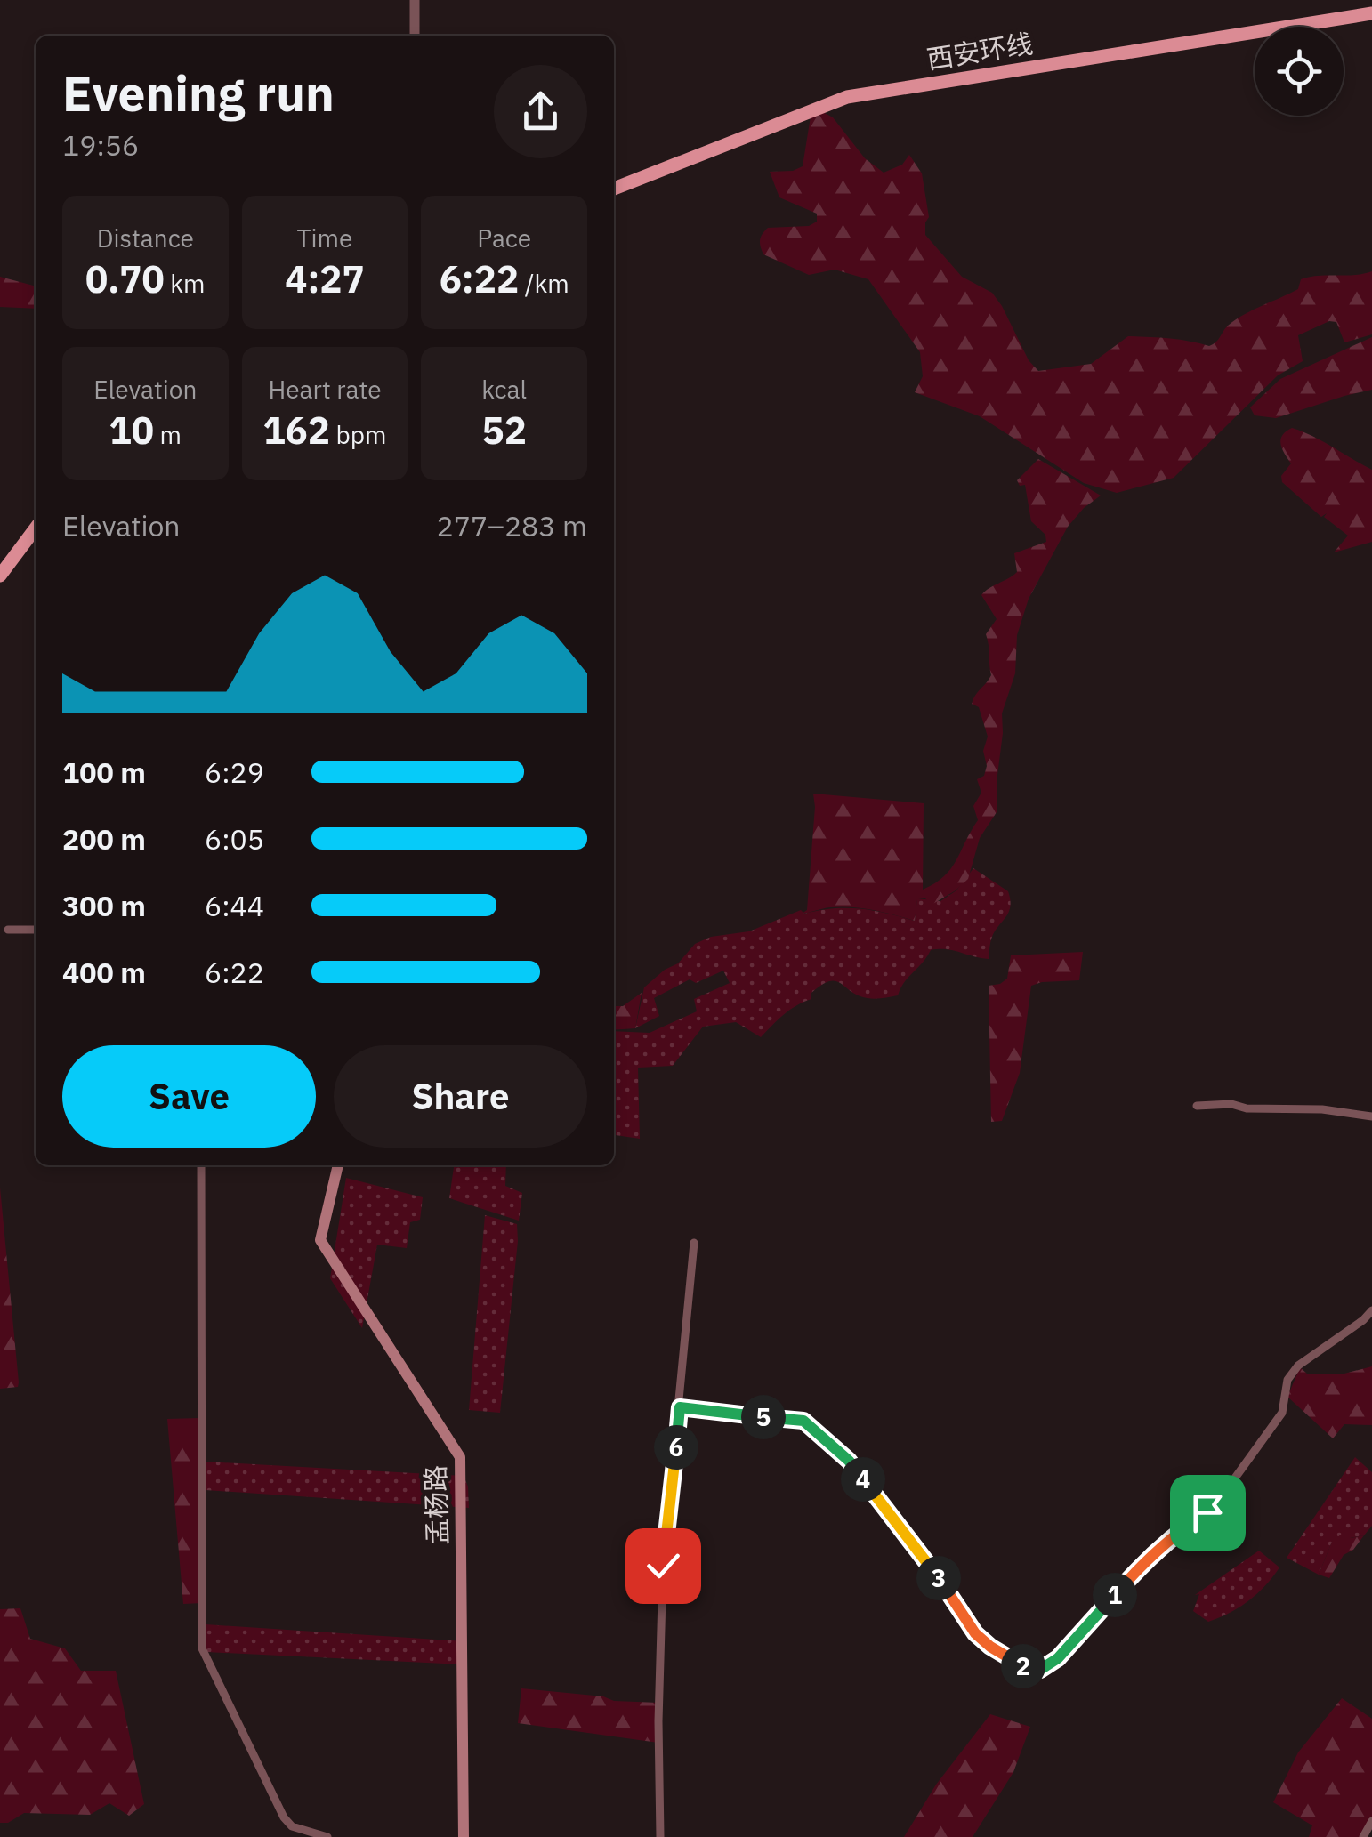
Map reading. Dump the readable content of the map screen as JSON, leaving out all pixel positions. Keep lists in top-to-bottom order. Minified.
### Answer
{"streets":{"main road":["西安环线","孟杨路"]},"page":{"heading":["Evening run","19:56"],"stats":[["Distance","0.70 km"],["Time","4:27"],["Pace","6:22 /km"],["Elevation","10 m"],["Heart rate","162 bpm"],["kcal","52"]],"chart":["Elevation","277–283 m"],"list":[{"name":"100 m","note":"6:29"},{"name":"200 m","note":"6:05"},{"name":"300 m","note":"6:44"},{"name":"400 m","note":"6:22"}],"buttons":["Save","Share"],"pins":["5","6","4","3","1","2"]}}
